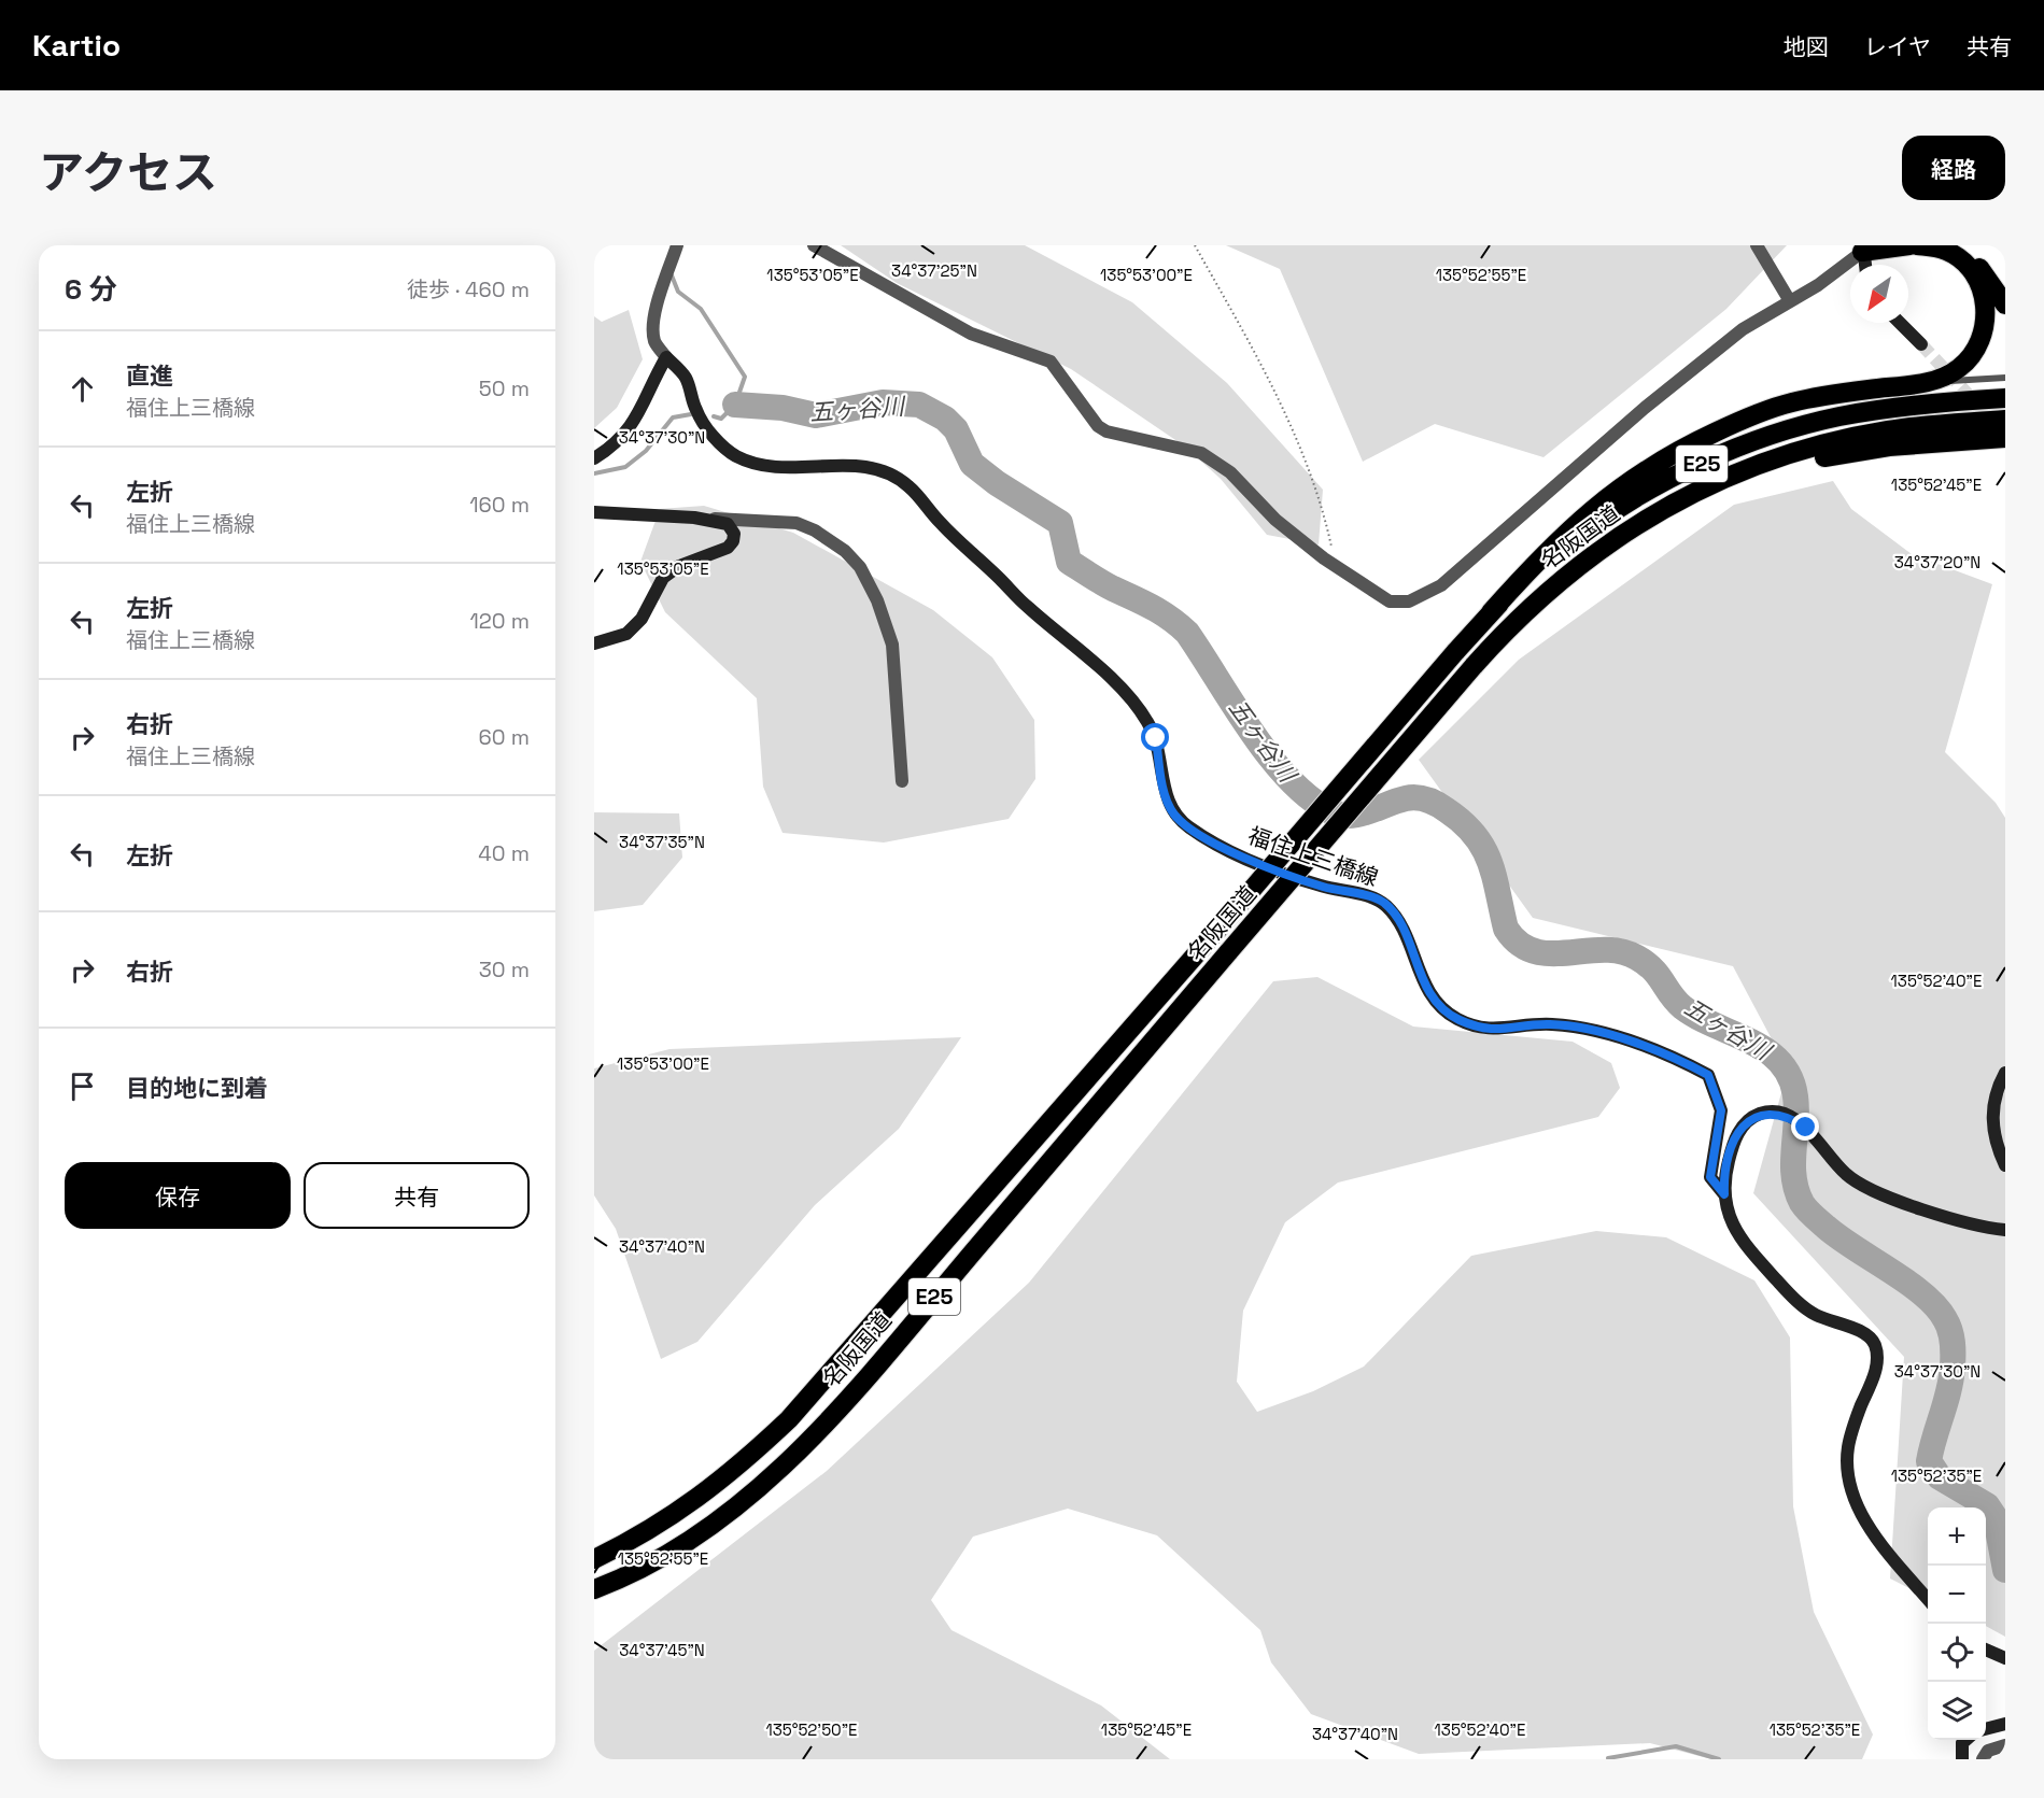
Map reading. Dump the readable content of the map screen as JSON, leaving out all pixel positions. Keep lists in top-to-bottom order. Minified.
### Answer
{"streets":{"highway":["E25","名阪国道"],"main road":["福住上三橋線"]},"water":["五ヶ谷川"],"north":"bottom left","page":{"header":"Kartio","nav":["地図","レイヤ","共有"],"title":"アクセス","buttons":["経路",["保存","共有"]],"heading":["6 分","徒歩 · 460 m"],"list":[["直進","福住上三橋線","50 m"],["左折","福住上三橋線","160 m"],["左折","福住上三橋線","120 m"],["右折","福住上三橋線","60 m"],["左折","40 m"],["右折","30 m"],"目的地に到着"],"map_buttons":["+","−"]},"coordinates":["34°37'25\"N","135°53'05\"E","135°53'00\"E","135°52'55\"E","34°37'30\"N","135°52'45\"E","34°37'20\"N","34°37'35\"N","135°52'40\"E","34°37'40\"N","135°52'35\"E","34°37'45\"N","135°52'50\"E"]}
